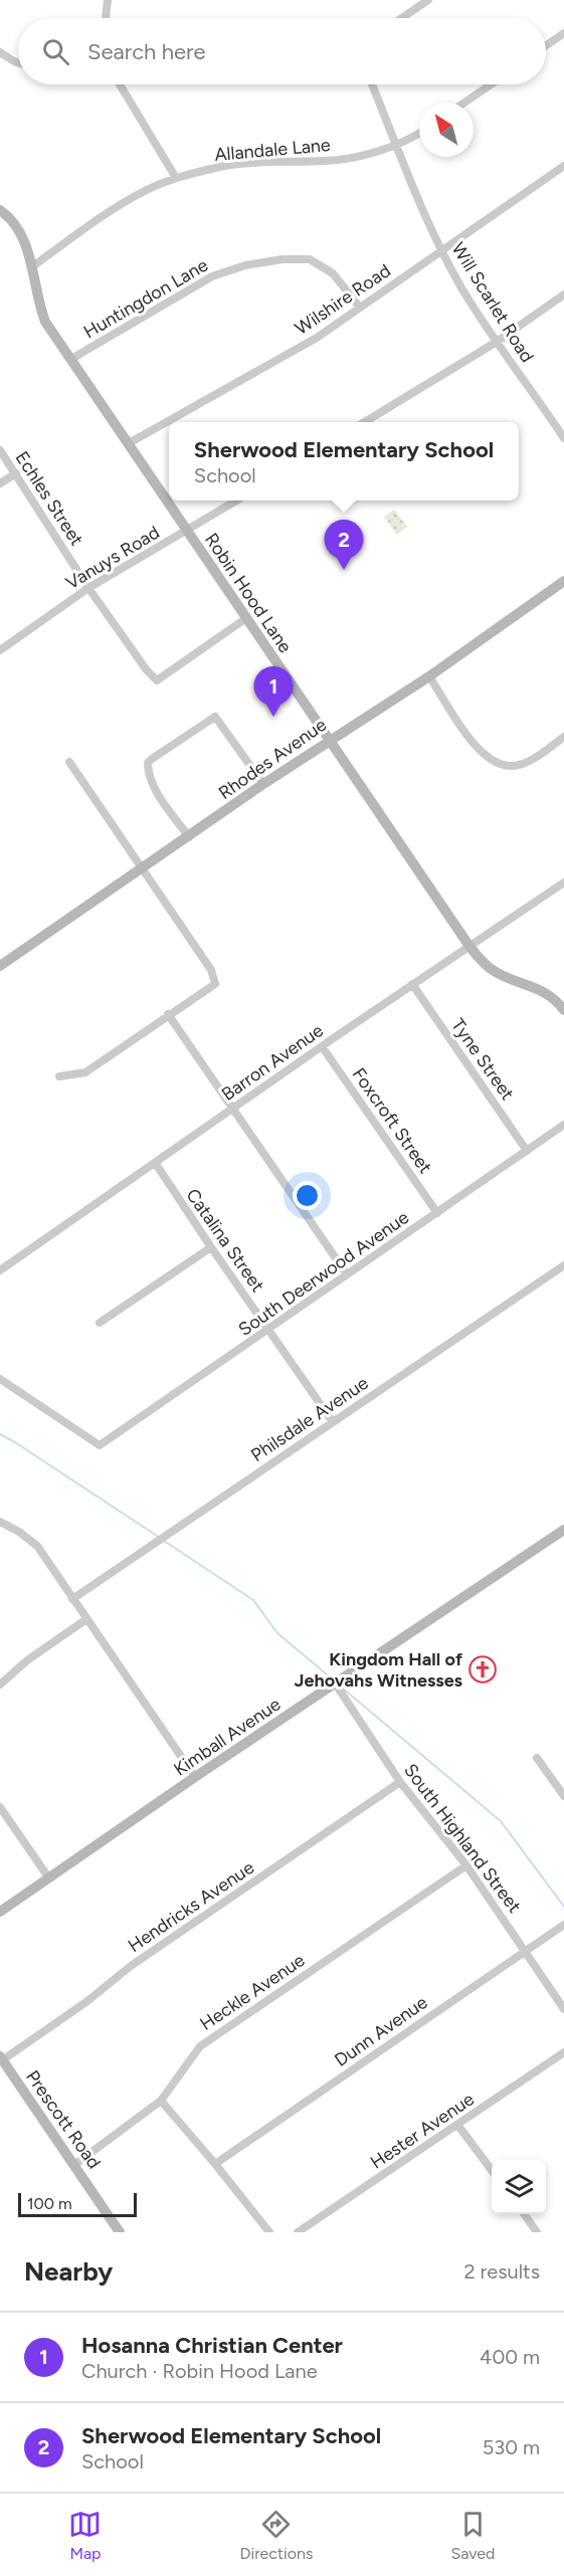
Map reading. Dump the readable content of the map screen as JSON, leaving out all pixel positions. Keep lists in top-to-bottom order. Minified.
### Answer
{"streets":{"main road":["Robin Hood Lane","Rhodes Avenue","Kimball Avenue","Prescott Road"],"street":["Allandale Lane","Huntingdon Lane","Wilshire Road","Will Scarlet Road","Echles Street","Vanuys Road","Tyne Street","Barron Avenue","Foxcroft Street","Catalina Street","South Deerwood Avenue","Philsdale Avenue","South Highland Street","Hendricks Avenue","Heckle Avenue","Dunn Avenue","Hester Avenue"]},"crossings":[["Allandale Lane","Will Scarlet Road"],["Allandale Lane","Robin Hood Lane"],["Huntingdon Lane","Wilshire Road"],["Huntingdon Lane","Robin Hood Lane"],["Wilshire Road","Will Scarlet Road"],["Wilshire Road","Robin Hood Lane"],["Echles Street","Vanuys Road"],["Echles Street","Robin Hood Lane"],["Vanuys Road","Robin Hood Lane"],["Robin Hood Lane","Rhodes Avenue"],["Robin Hood Lane","Barron Avenue"],["Tyne Street","Barron Avenue"],["Tyne Street","South Deerwood Avenue"],["Barron Avenue","Foxcroft Street"],["Barron Avenue","Catalina Street"],["Foxcroft Street","South Deerwood Avenue"],["Catalina Street","South Deerwood Avenue"],["Catalina Street","Philsdale Avenue"],["Kimball Avenue","South Highland Street"],["South Highland Street","Hendricks Avenue"],["South Highland Street","Heckle Avenue"],["South Highland Street","Dunn Avenue"],["Hendricks Avenue","Prescott Road"],["Heckle Avenue","Prescott Road"]],"places":{"church":["Kingdom Hall of Jehovahs Witnesses"]},"scale_bar":"100 m","north":"top left","page":{"search":"Search here","popup":["Sherwood Elementary School","School"],"pins":["2","1"],"scale":"100 m","heading":["Nearby","2 results"],"list":[{"mark":"1","name":"Hosanna Christian Center","note":"Church · Robin Hood Lane","value":"400 m"},{"mark":"2","name":"Sherwood Elementary School","note":"School","value":"530 m"}],"nav":["Map","Directions","Saved"]}}
